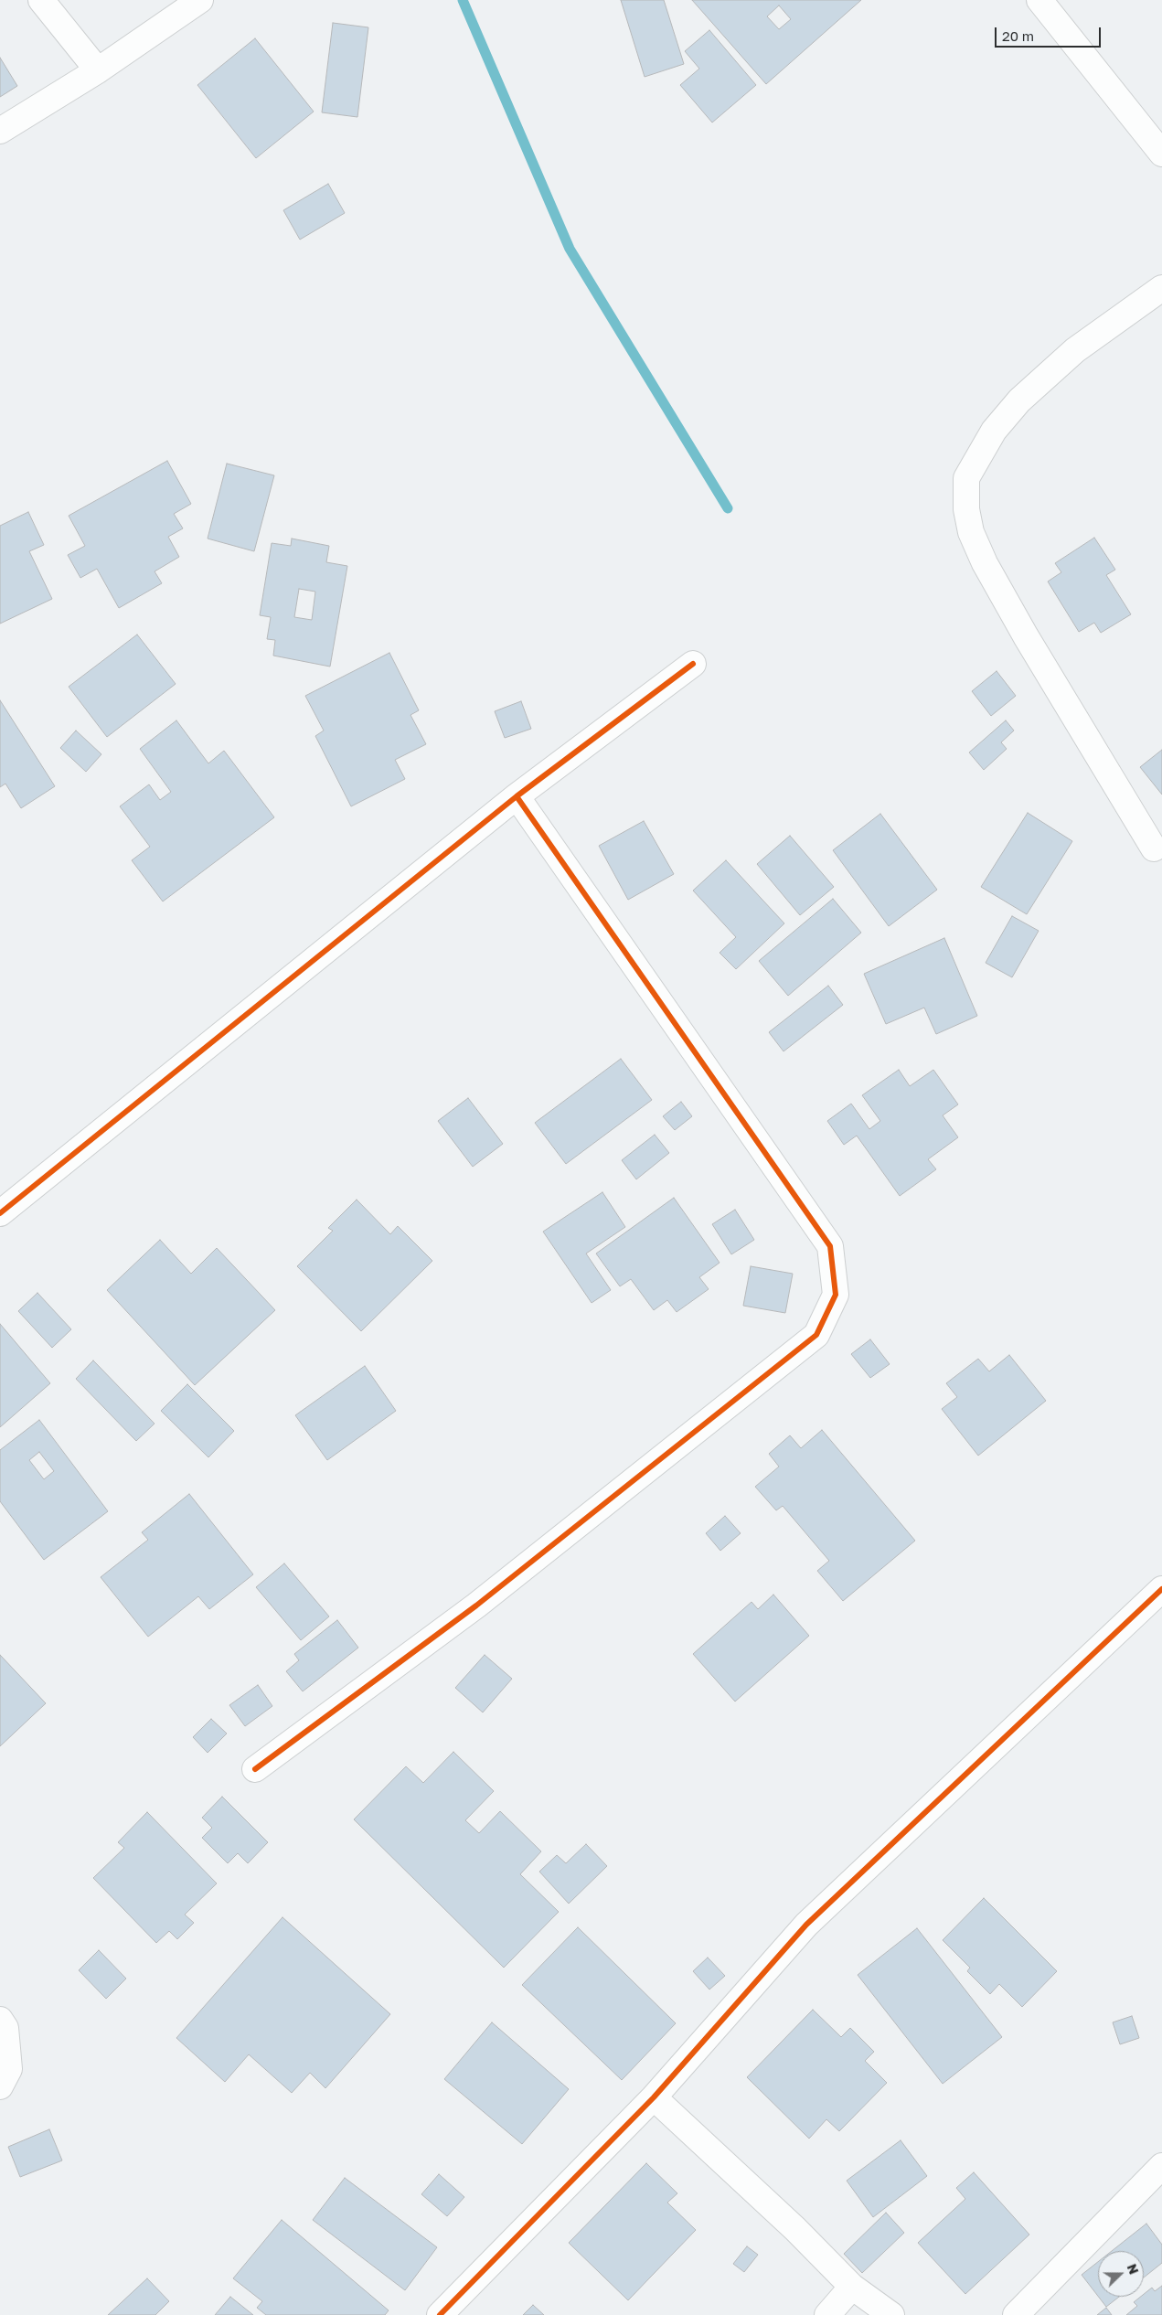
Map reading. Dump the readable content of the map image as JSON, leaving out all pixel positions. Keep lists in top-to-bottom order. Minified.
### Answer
{"scale_bar":"20 m","north":"right"}
